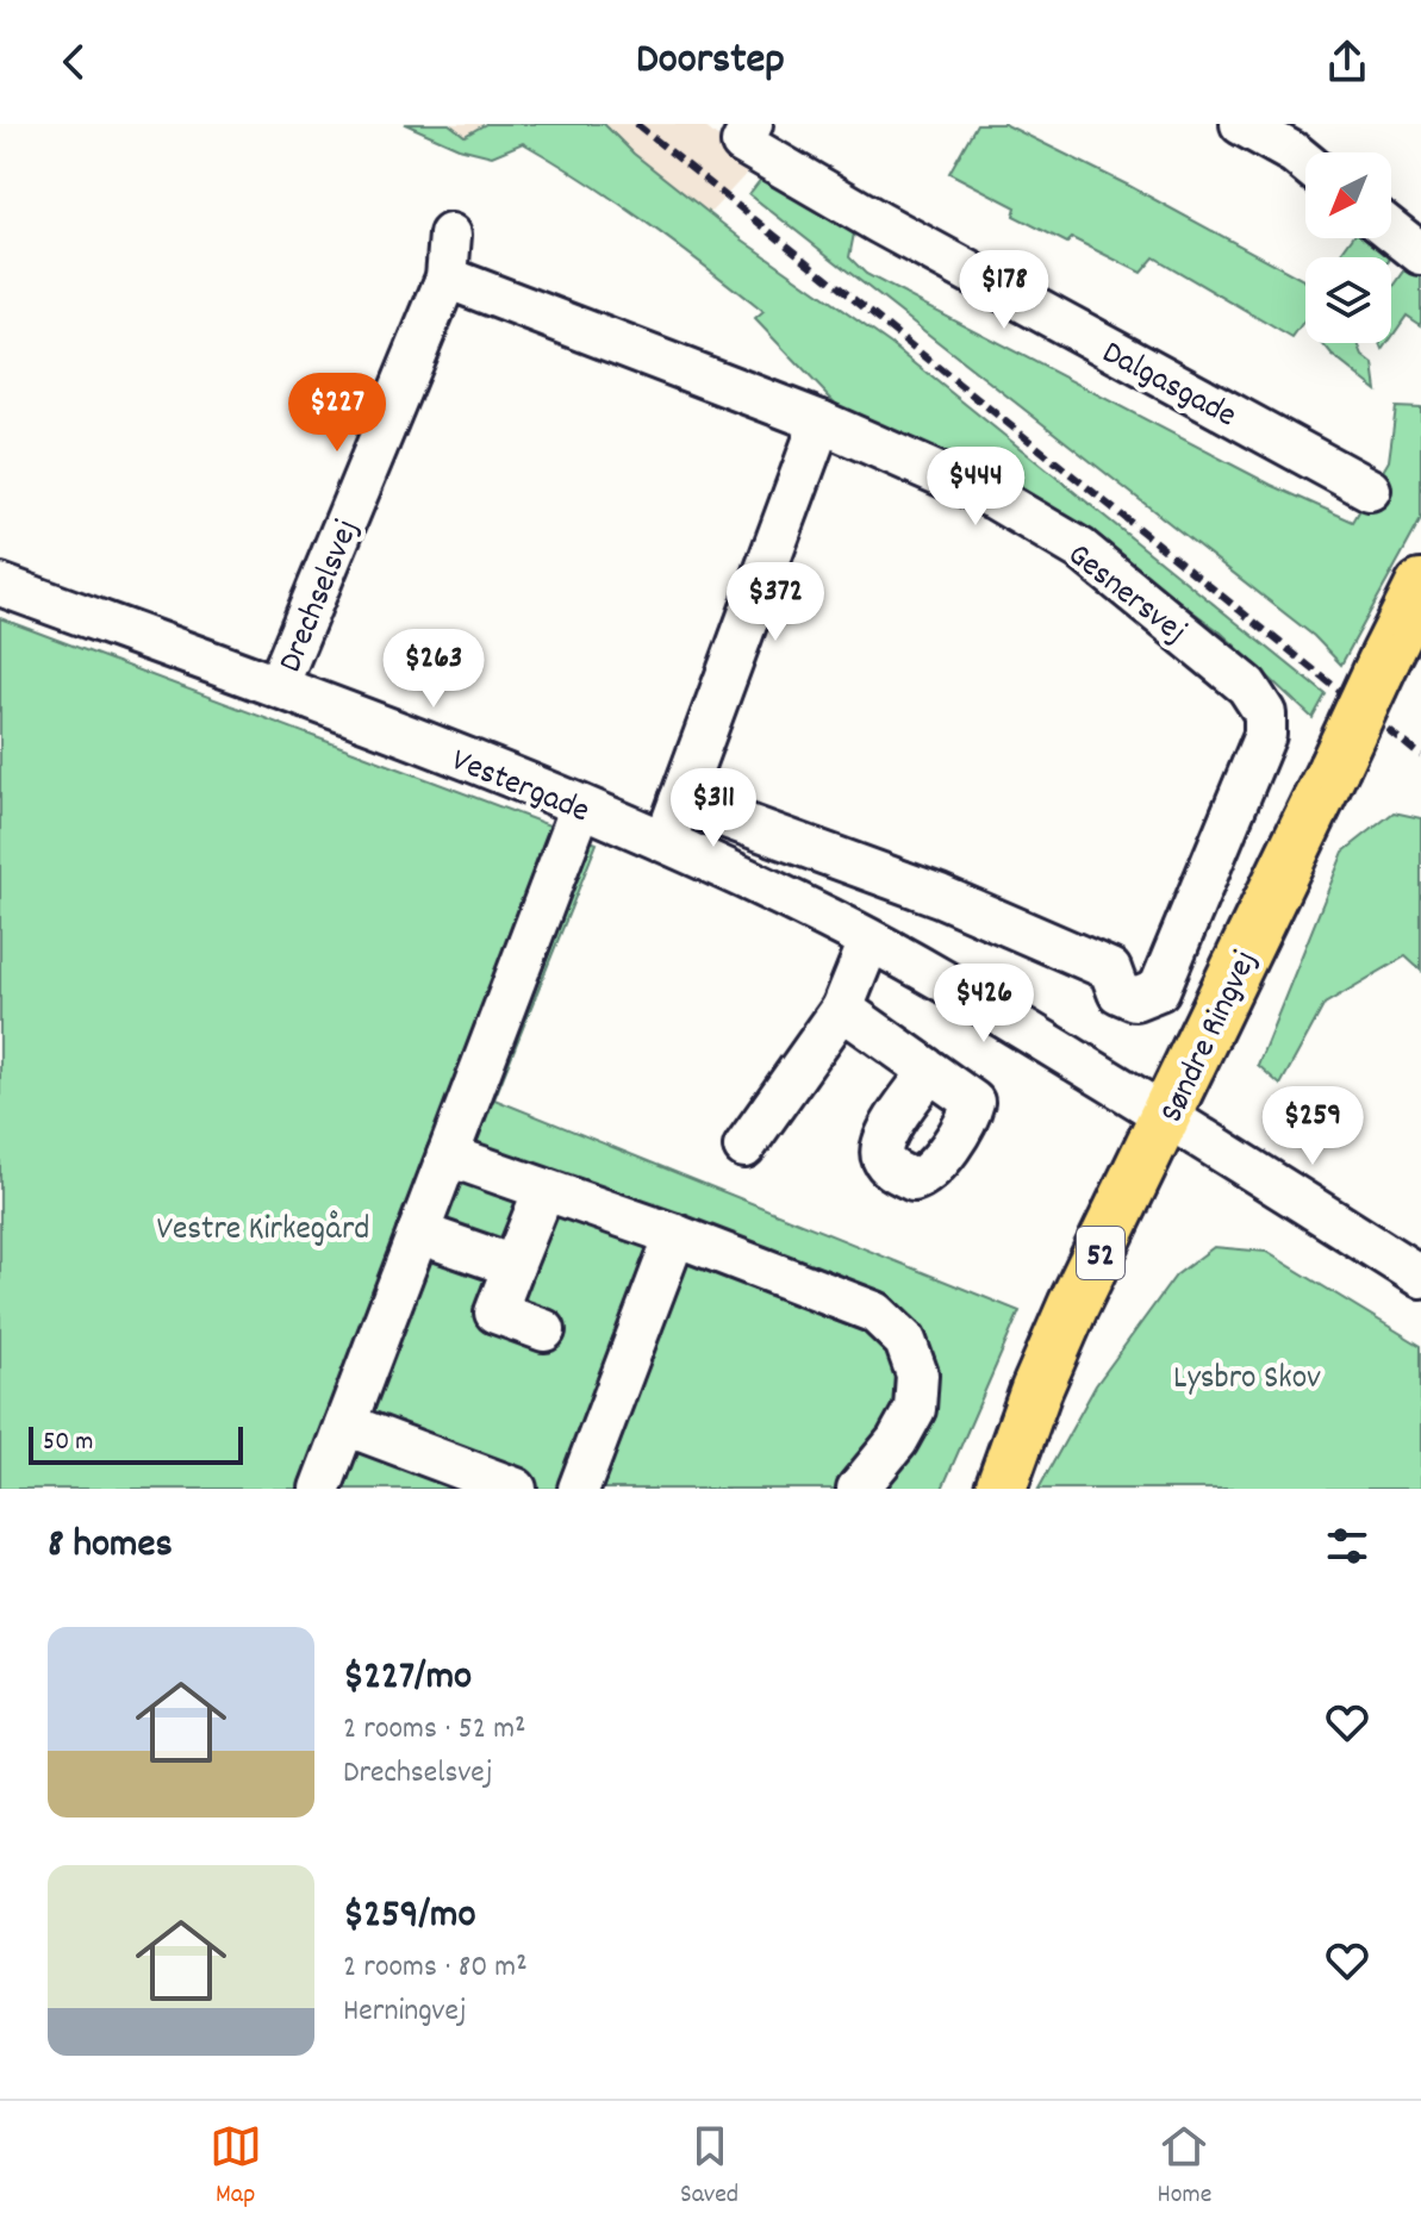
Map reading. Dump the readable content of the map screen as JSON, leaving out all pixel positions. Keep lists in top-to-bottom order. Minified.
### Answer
{"streets":{"main road":["Søndre Ringvej","52"],"street":["Dalgasgade","Gesnersvej","Drechselsvej","Vestergade"]},"crossings":[["Gesnersvej","Drechselsvej"],["Drechselsvej","Vestergade"],["Vestergade","Søndre Ringvej"]],"parks":["Vestre Kirkegård","Lysbro Skov"],"scale_bar":"50 m","north":"bottom left","page":{"header":"Doorstep","price":["$178","$227","$444","$372","$263","$311","$426","$259"],"scale":"50 m","heading":"8 homes","list":[{"name":"$227/mo","note":"2 rooms · 52 m² · Drechselsvej"},{"name":"$259/mo","note":"2 rooms · 80 m² · Herningvej"}],"tabs":["Map","Saved","Home"]}}
